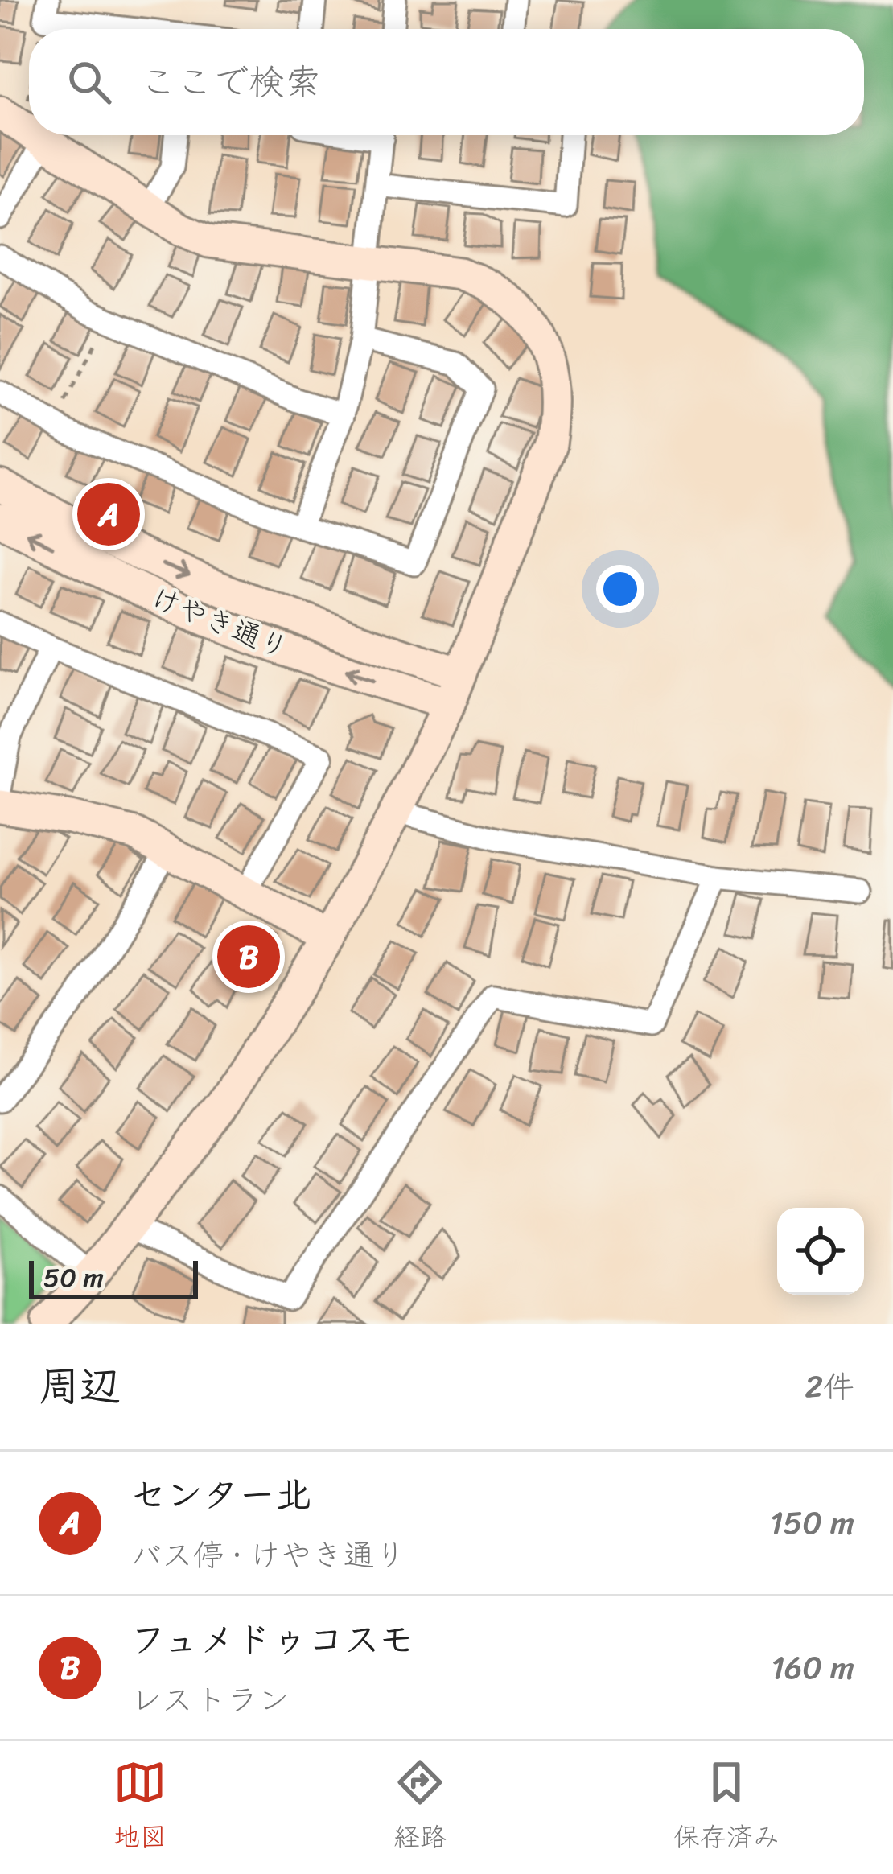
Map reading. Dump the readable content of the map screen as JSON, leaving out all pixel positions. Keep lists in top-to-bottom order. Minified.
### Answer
{"streets":{"street":["けやき通り"]},"scale_bar":"50 m","page":{"search":"ここで検索","pins":["A","B"],"scale":"50 m","heading":["周辺","2件"],"list":[{"mark":"A","name":"センター北","note":"バス停 · けやき通り","value":"150 m"},{"mark":"B","name":"フュメドゥコスモ","note":"レストラン","value":"160 m"}],"nav":["地図","経路","保存済み"]}}
